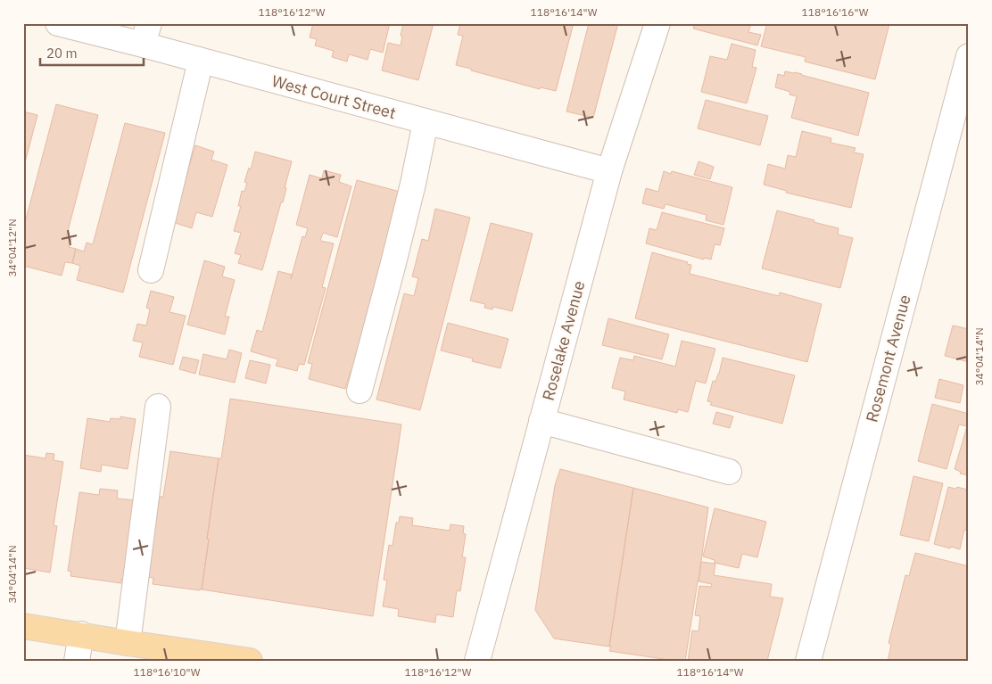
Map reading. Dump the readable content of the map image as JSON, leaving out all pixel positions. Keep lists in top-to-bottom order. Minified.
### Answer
{"streets":{"street":["West Court Street","Roselake Avenue","Rosemont Avenue"]},"crossings":[["West Court Street","Roselake Avenue"]],"scale_bar":"20 m","coordinates":["118°16'12\"W","118°16'14\"W","118°16'16\"W","34°04'12\"N","34°04'14\"N","118°16'10\"W"]}
